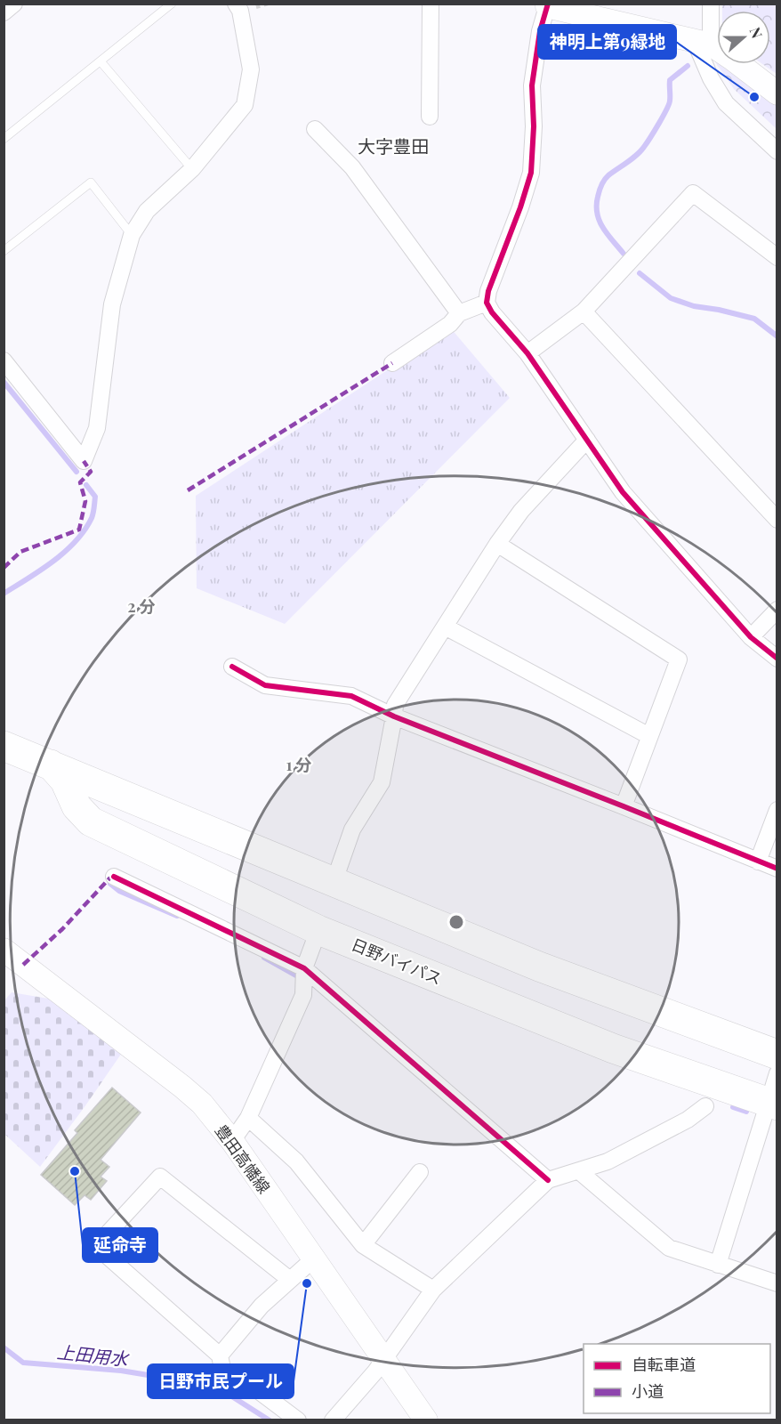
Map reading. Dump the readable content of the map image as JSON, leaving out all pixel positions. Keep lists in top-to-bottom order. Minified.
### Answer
{"streets":{"highway":["日野バイパス"],"main road":["豊田高幡線"]},"districts":["大字豊田"],"water":["上田用水"],"places":["神明上第9緑地","延命寺","日野市民プール"],"legend":["自転車道","小道"],"north":"right","rings":["2 分","1 分"]}
